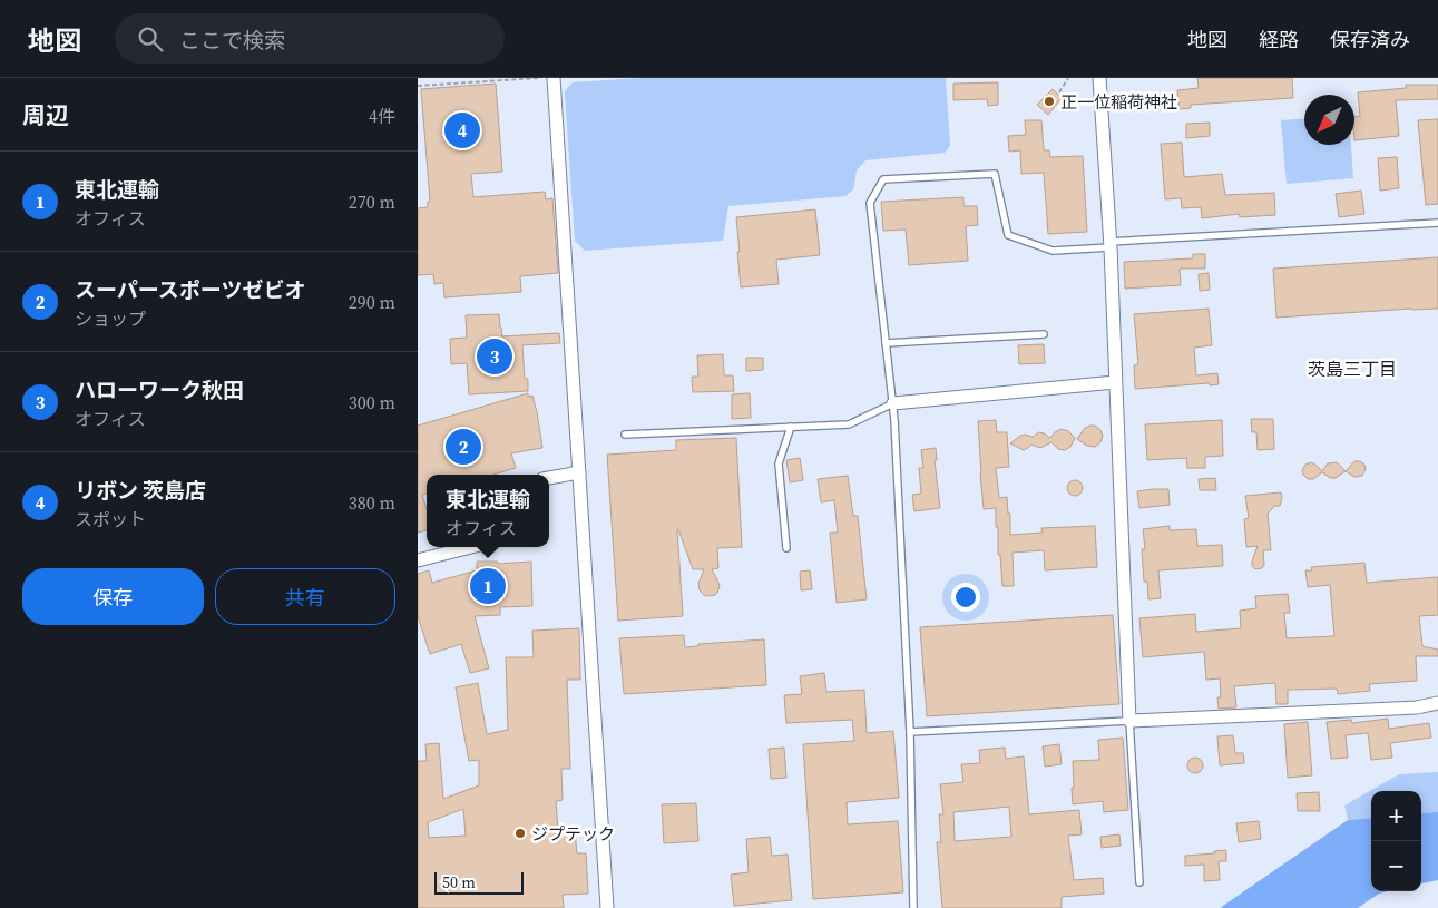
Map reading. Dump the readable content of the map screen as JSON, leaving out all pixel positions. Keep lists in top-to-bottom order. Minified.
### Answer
{"districts":["茨島三丁目"],"places":["正一位稲荷神社","ジプテック"],"scale_bar":"50 m","north":"bottom left","page":{"header":"地図","search":"ここで検索","nav":["地図","経路","保存済み"],"heading":["周辺","4件"],"pins":["4","3","2","1"],"list":[{"mark":"1","name":"東北運輸","note":"オフィス","value":"270 m"},{"mark":"2","name":"スーパースポーツゼビオ","note":"ショップ","value":"290 m"},{"mark":"3","name":"ハローワーク秋田","note":"オフィス","value":"300 m"},{"mark":"4","name":"リボン 茨島店","note":"スポット","value":"380 m"}],"popup":["東北運輸","オフィス"],"buttons":["保存","共有"],"map_buttons":["+","−"],"scale":"50 m"}}
